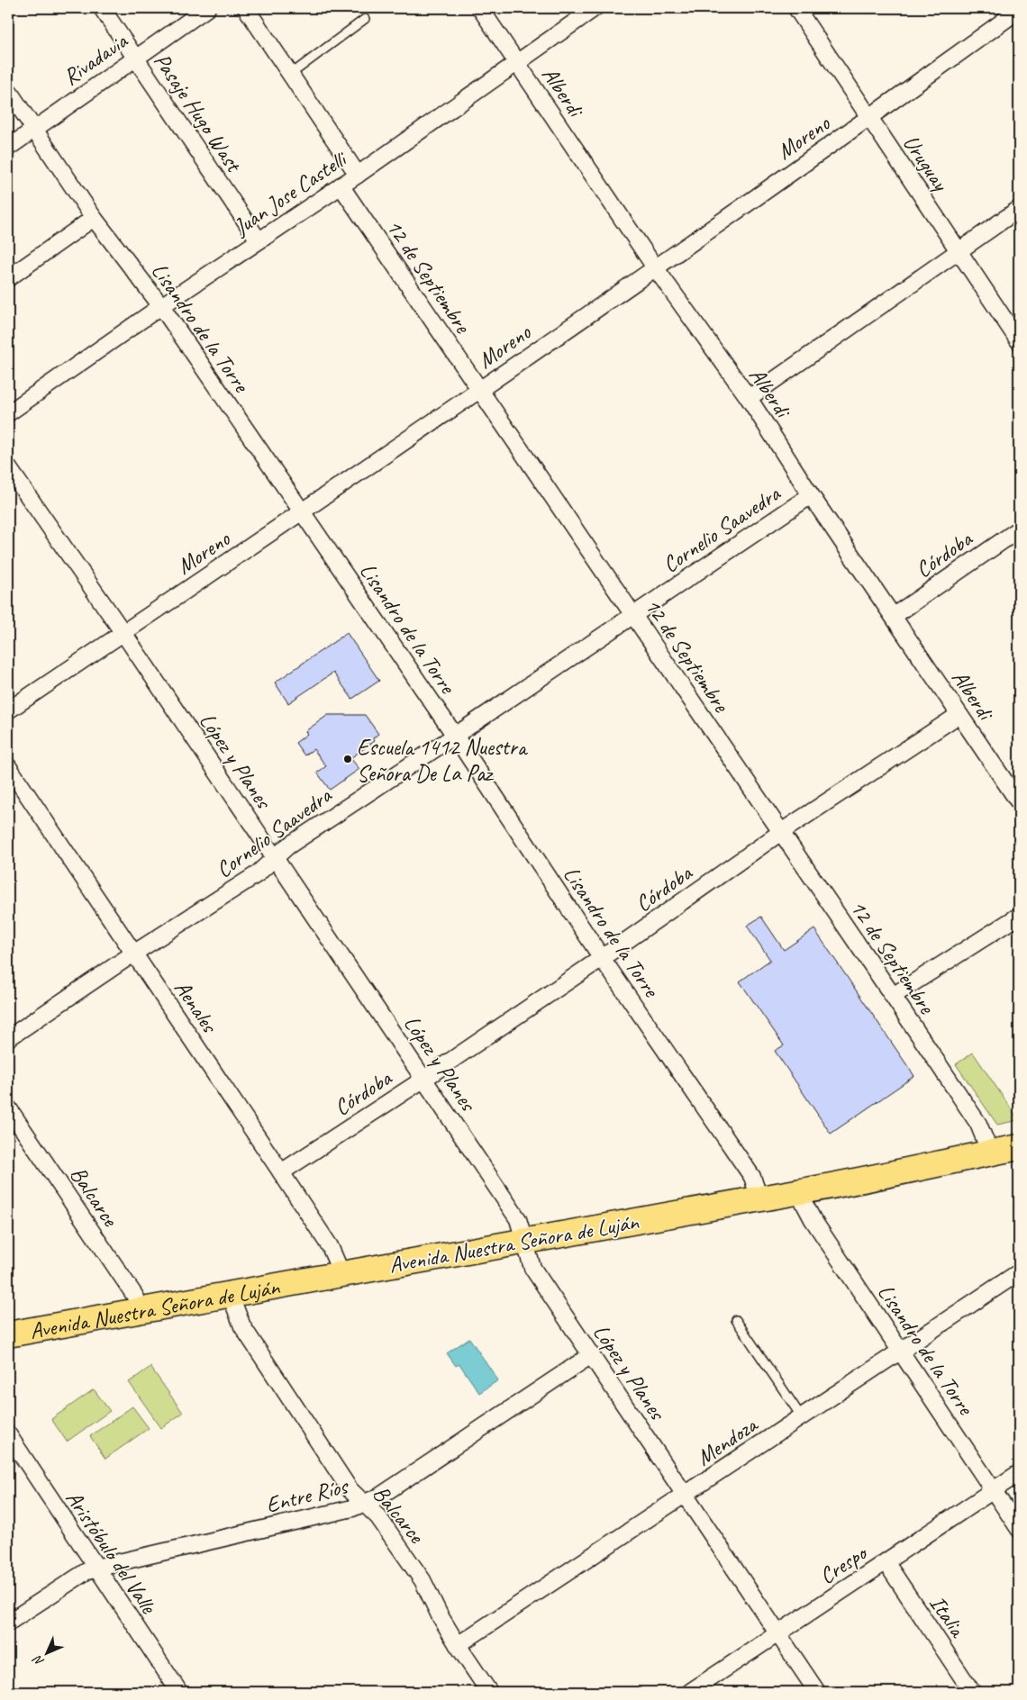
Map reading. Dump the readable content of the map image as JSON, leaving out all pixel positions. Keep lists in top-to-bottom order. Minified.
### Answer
{"streets":{"main road":["Avenida Nuestra Señora de Luján"],"street":["Rivadavia","Alberdi","Pasaje Hugo Wast","Moreno","Uruguay","Juan Jose Castelli","12 de Septiembre","Lisandro de la Torre","Cornelio Saavedra","Córdoba","López y Planes","Aenales","Balcarce","Mendoza","Entre Ríos","Aristóbulo del Valle","Crespo","Italia"]},"crossings":[["Rivadavia","Pasaje Hugo Wast"],["Rivadavia","Lisandro de la Torre"],["Alberdi","Moreno"],["Alberdi","Juan Jose Castelli"],["Alberdi","Cornelio Saavedra"],["Alberdi","Córdoba"],["Pasaje Hugo Wast","Juan Jose Castelli"],["Moreno","Uruguay"],["Moreno","12 de Septiembre"],["Moreno","Lisandro de la Torre"],["Moreno","López y Planes"],["Juan Jose Castelli","12 de Septiembre"],["Juan Jose Castelli","Lisandro de la Torre"],["12 de Septiembre","Cornelio Saavedra"],["12 de Septiembre","Córdoba"],["12 de Septiembre","Avenida Nuestra Señora de Luján"],["Lisandro de la Torre","Cornelio Saavedra"],["Lisandro de la Torre","Córdoba"],["Lisandro de la Torre","Avenida Nuestra Señora de Luján"],["Lisandro de la Torre","Mendoza"],["Lisandro de la Torre","Crespo"],["Cornelio Saavedra","López y Planes"],["Cornelio Saavedra","Aenales"],["Córdoba","López y Planes"],["Córdoba","Aenales"],["López y Planes","Avenida Nuestra Señora de Luján"],["López y Planes","Mendoza"],["López y Planes","Entre Ríos"],["López y Planes","Crespo"],["Aenales","Avenida Nuestra Señora de Luján"],["Balcarce","Avenida Nuestra Señora de Luján"],["Balcarce","Mendoza"],["Balcarce","Entre Ríos"],["Entre Ríos","Aristóbulo del Valle"],["Crespo","Italia"]],"places":["Escuela 1412 Nuestra Señora De La Paz"],"north":"bottom left"}
